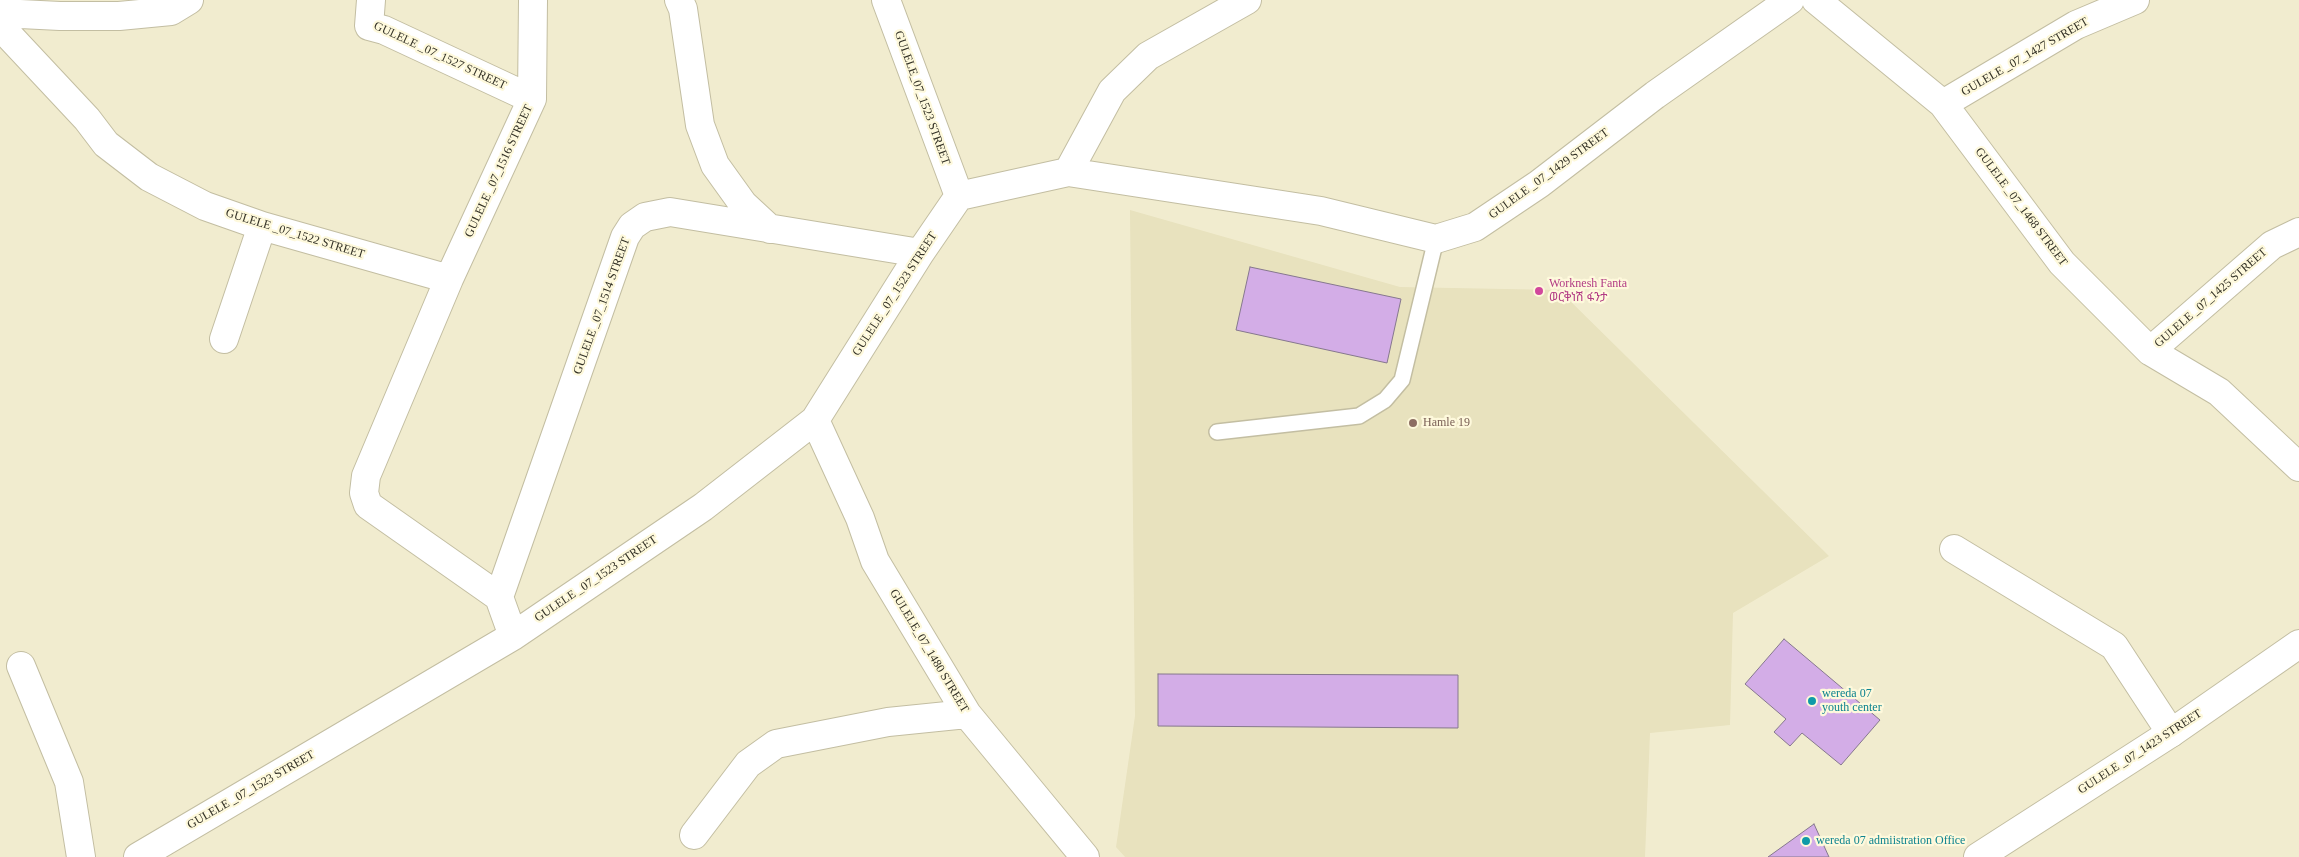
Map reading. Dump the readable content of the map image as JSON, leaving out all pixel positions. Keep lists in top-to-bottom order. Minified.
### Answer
{"streets":{"street":["GULELE _07_1527 STREET","GULELE _07_1427 STREET","GULELE_07_1523 STREET","GULELE _07_1516 STREET","GULELE _07_1429 STREET","GULELE _07_1468 STREET","GULELE _07_1522 STREET","GULELE _07_1523 STREET","GULELE _07_1425 STREET","GULELE _07_1514 STREET","GULELE_07_1480 STREET","GULELE _07_1423 STREET"]},"crossings":[["GULELE _07_1527 STREET","GULELE _07_1516 STREET"],["GULELE _07_1427 STREET","GULELE _07_1468 STREET"],["GULELE_07_1523 STREET","GULELE _07_1523 STREET"],["GULELE _07_1516 STREET","GULELE _07_1522 STREET"],["GULELE _07_1516 STREET","GULELE _07_1514 STREET"],["GULELE _07_1468 STREET","GULELE _07_1425 STREET"],["GULELE _07_1523 STREET","GULELE _07_1514 STREET"],["GULELE _07_1523 STREET","GULELE_07_1480 STREET"]],"places":["Worknesh Fanta ወርቅነሽ ፋንታ","Hamle 19","wereda 07 youth center","wereda 07 admiistration Office"]}
